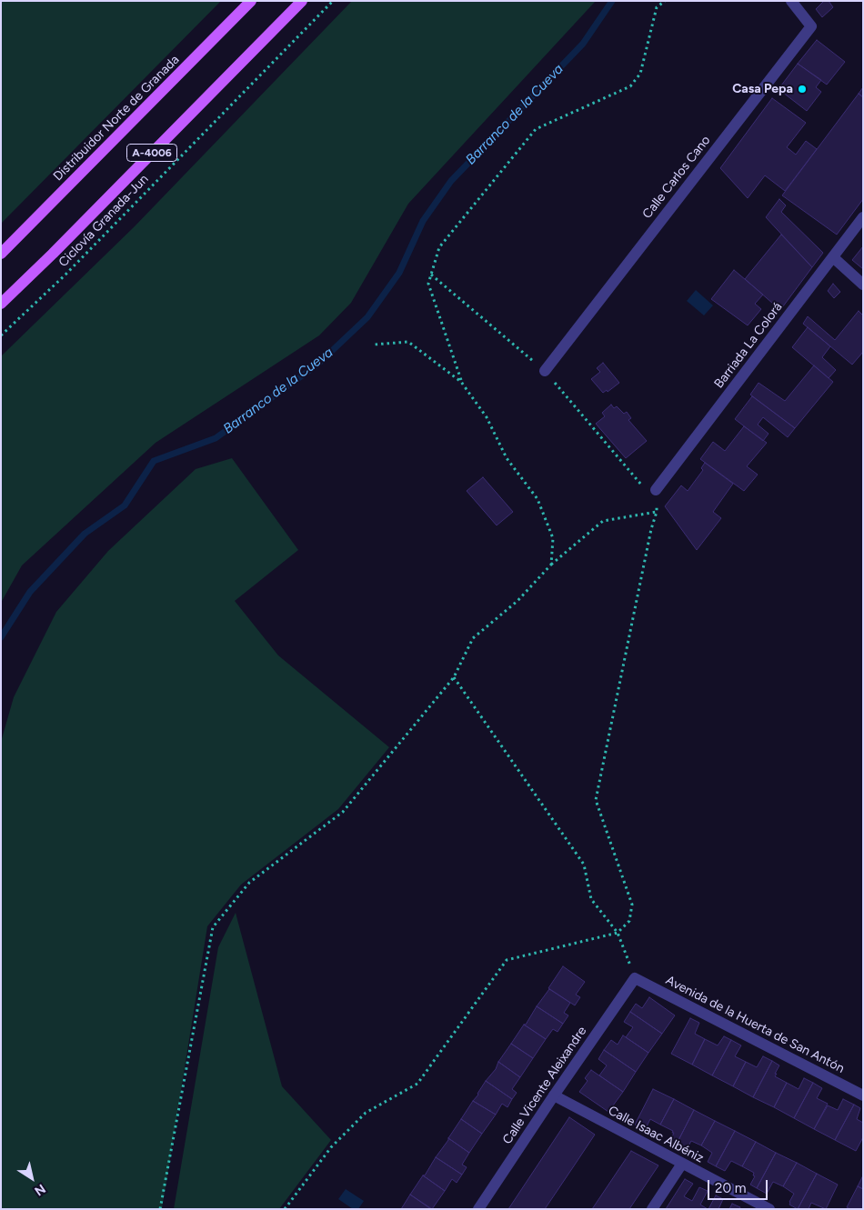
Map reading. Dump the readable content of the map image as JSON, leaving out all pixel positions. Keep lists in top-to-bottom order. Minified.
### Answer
{"streets":{"main road":["Distribuidor Norte de Granada","A-4006"],"street":["Calle Carlos Cano","Barriada La Colorá","Avenida de la Huerta de San Antón","Calle Vicente Aleixandre","Calle Isaac Albéniz"],"path":["Ciclovía Granada-Jun"]},"crossings":[["Avenida de la Huerta de San Antón","Calle Vicente Aleixandre"],["Calle Vicente Aleixandre","Calle Isaac Albéniz"]],"water":["Barranco de la Cueva"],"places":["Casa Pepa"],"scale_bar":"20 m","north":"bottom right"}
